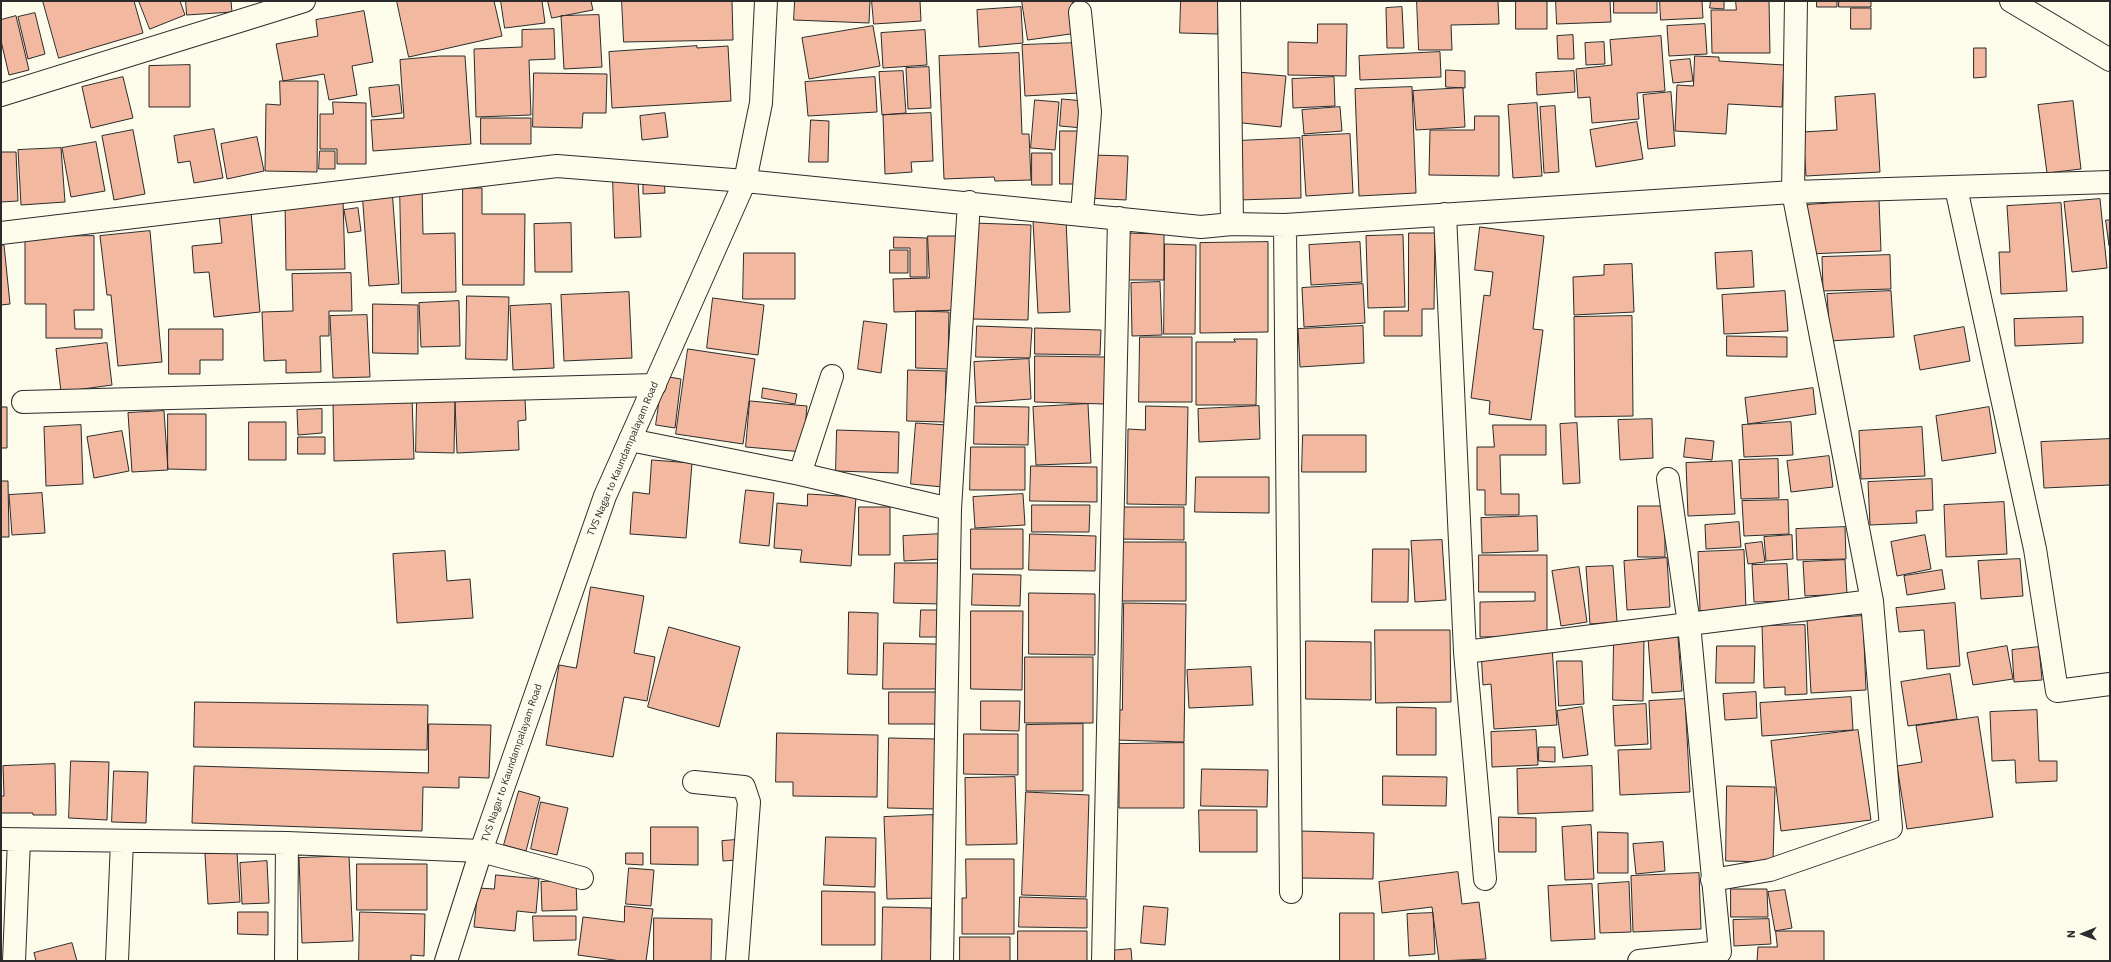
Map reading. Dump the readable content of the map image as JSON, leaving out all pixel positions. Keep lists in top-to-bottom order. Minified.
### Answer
{"streets":{"street":["TVS Nagar to Kaundampalayam Road"]},"north":"left"}
